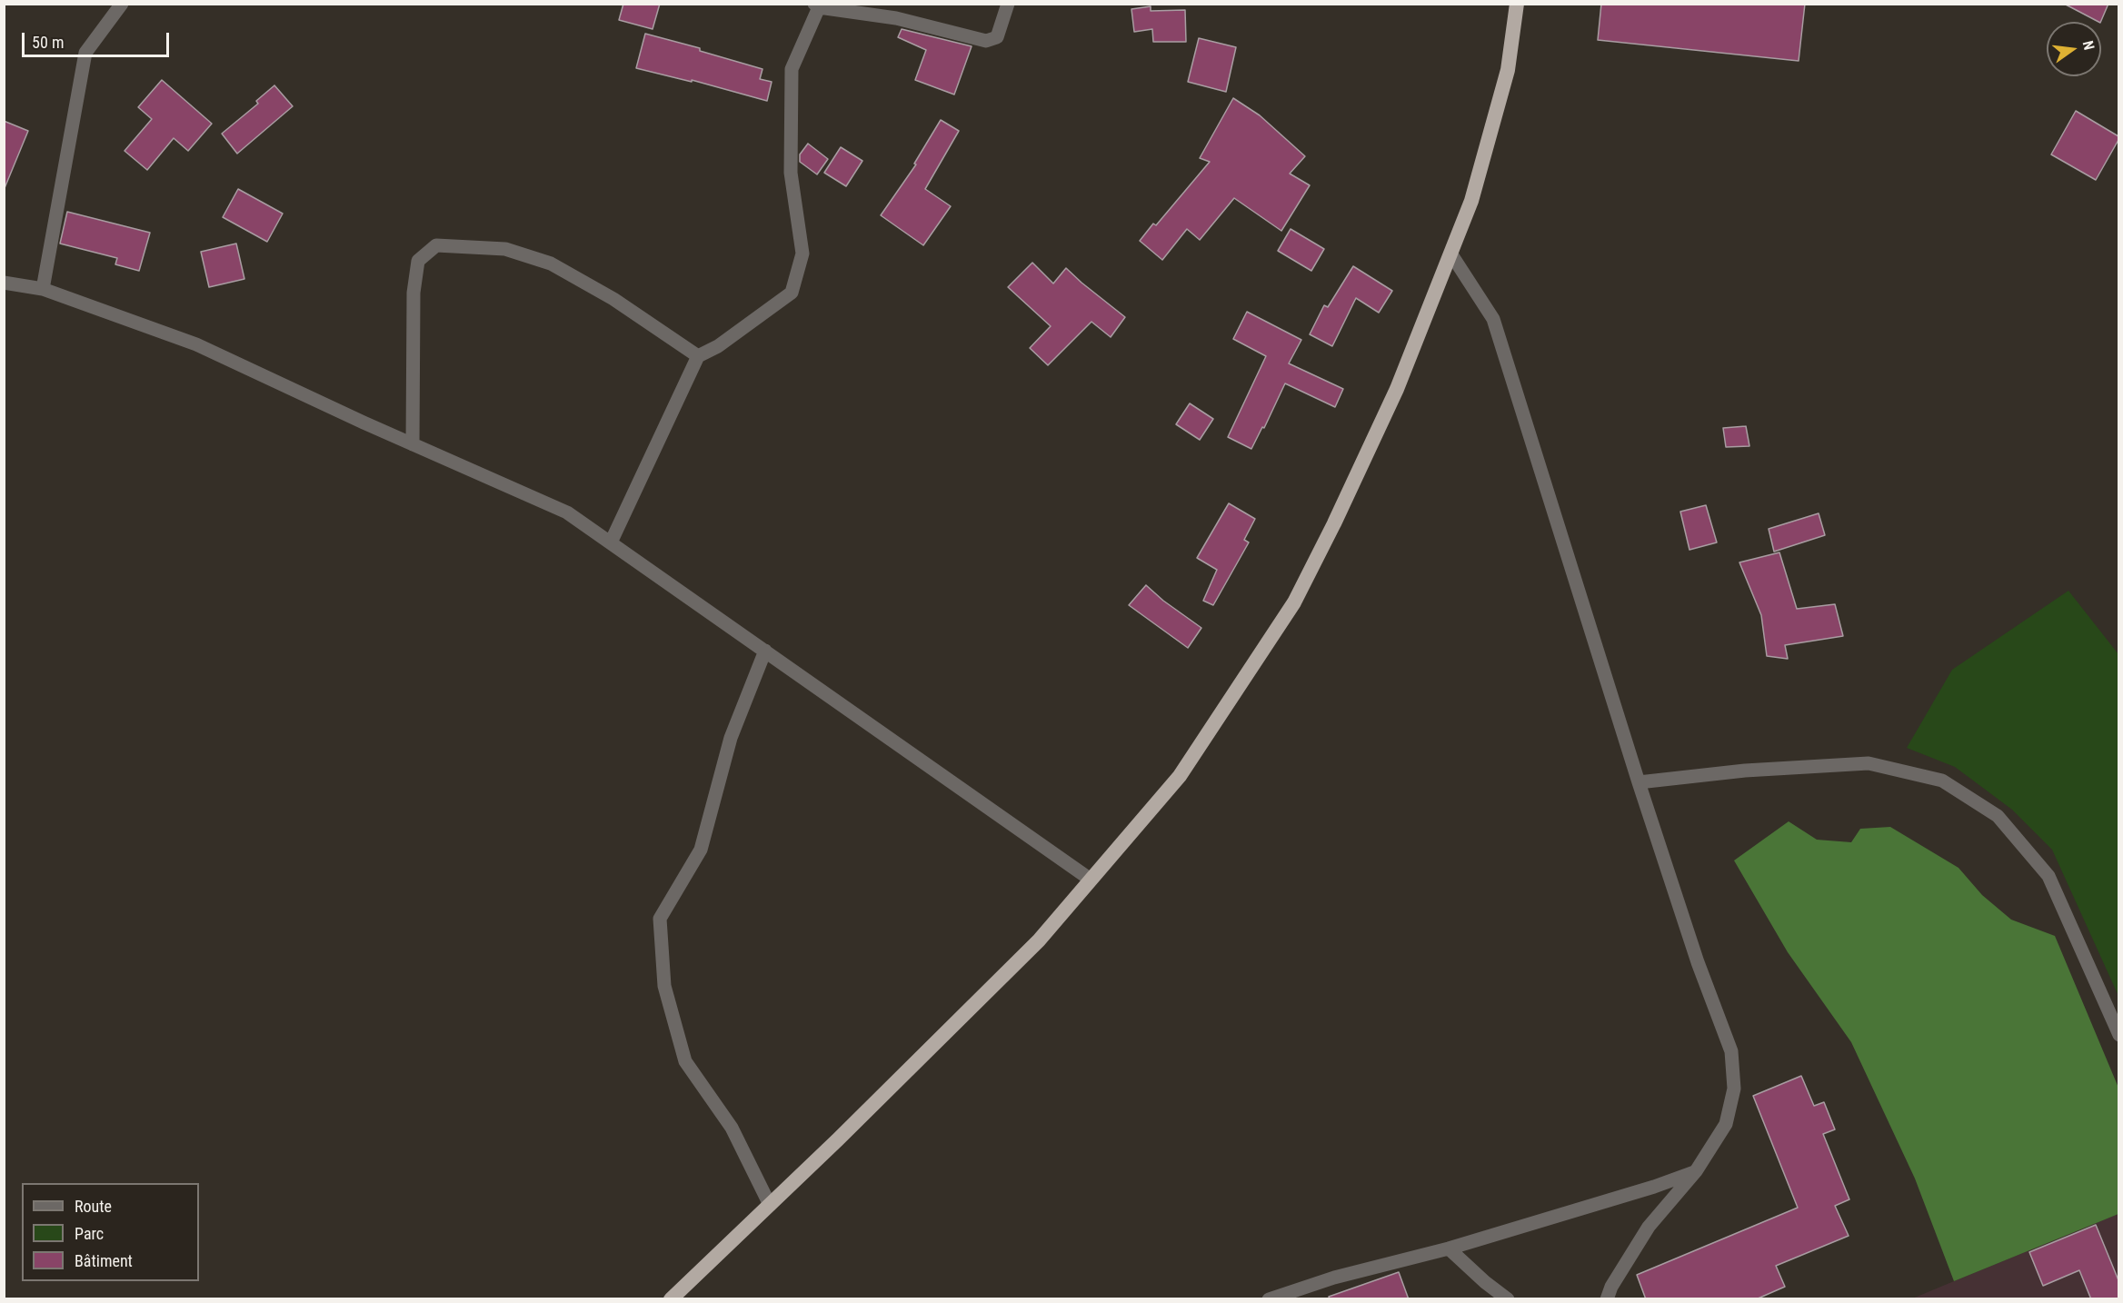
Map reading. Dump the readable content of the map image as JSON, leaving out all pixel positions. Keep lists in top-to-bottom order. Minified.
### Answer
{"legend":["Route","Parc","Bâtiment"],"scale_bar":"50 m","north":"right"}
